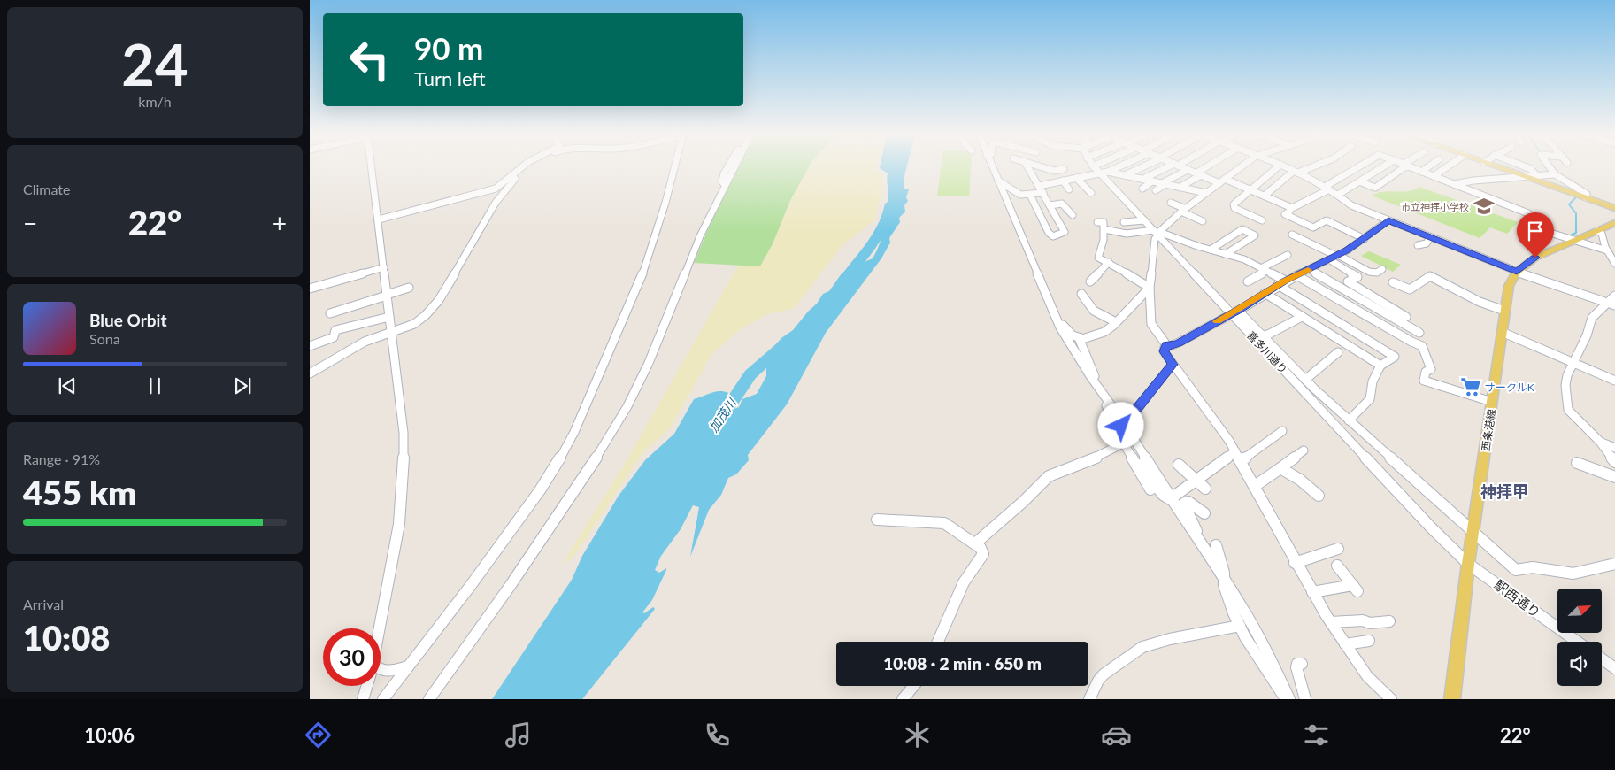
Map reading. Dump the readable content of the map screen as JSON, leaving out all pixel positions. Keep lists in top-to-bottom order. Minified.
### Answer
{"streets":{"main road":["西条港線"],"street":["喜多川通り","駅西通り"]},"crossings":[["喜多川通り","西条港線"],["喜多川通り","駅西通り"],["西条港線","駅西通り"]],"districts":["神拝甲"],"water":["加茂川"],"places":{"school or university":["市立神拝小学校"],"supermarket":["サークルK"]},"north":"top right","page":{"tile":[["24","km/h"],"Climate",["Range · 91%","455 km"],["Arrival","10:08"]],"turn":["90 m","Turn left"],"heat":["−","22°","+"],"song":["Blue Orbit","Sona"],"limit":"30","trip":"10:08 · 2 min · 650 m","tabs":["10:06","22°"]}}
